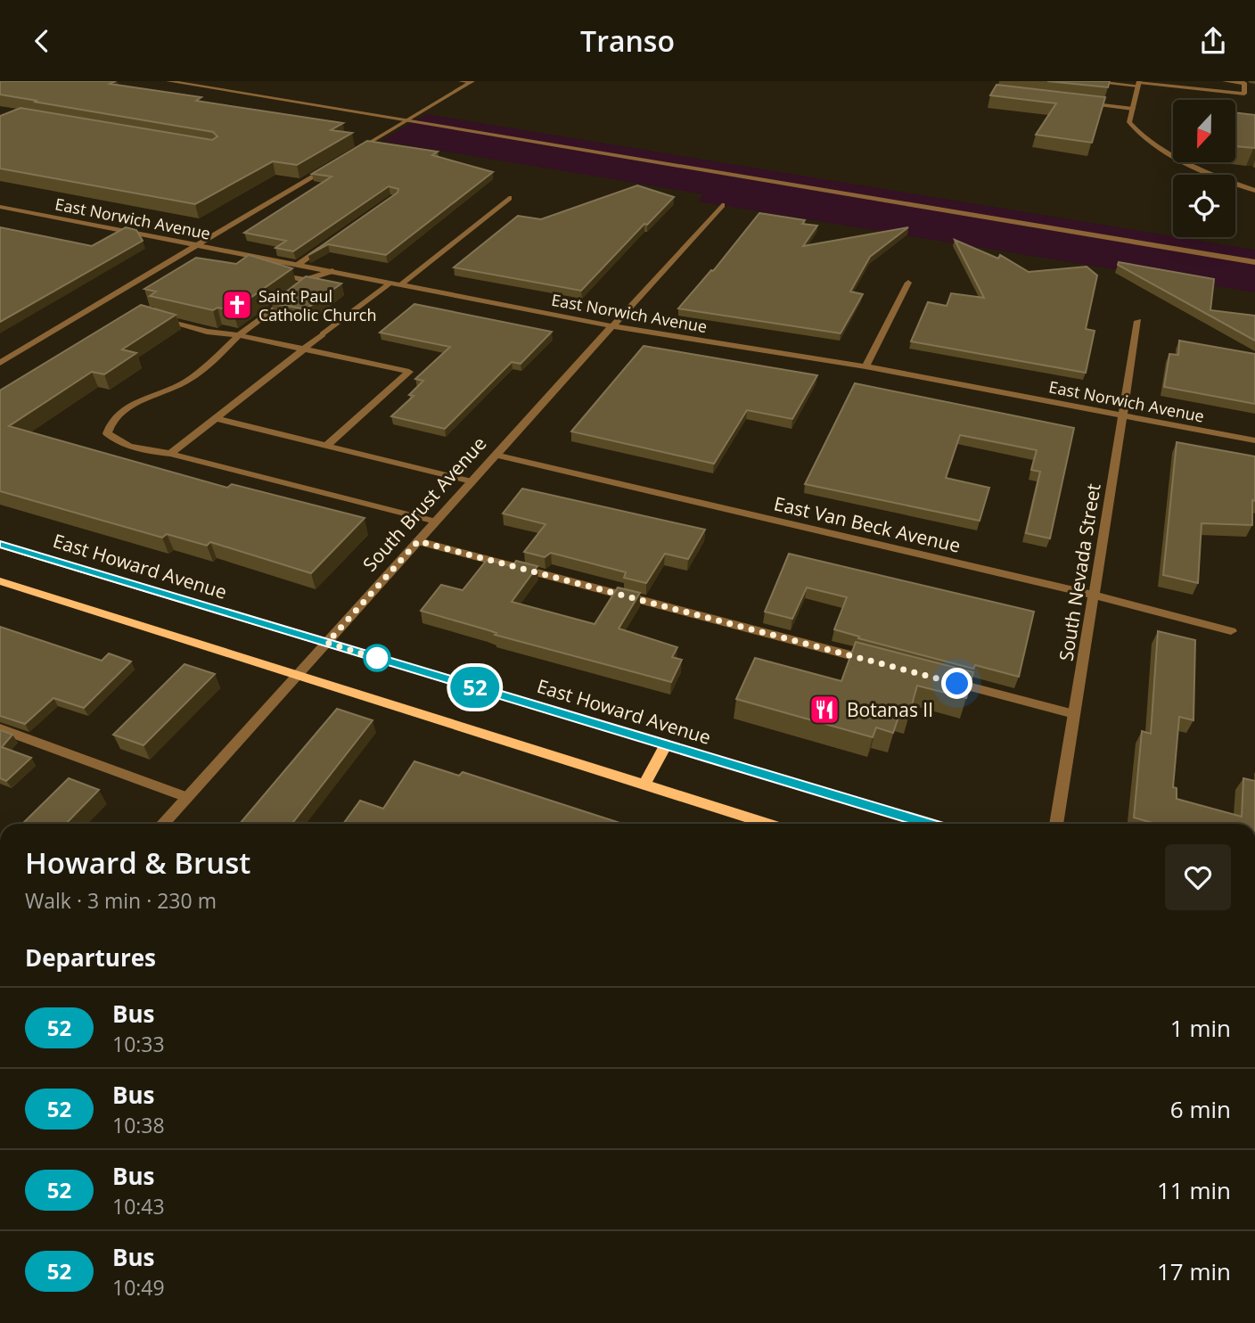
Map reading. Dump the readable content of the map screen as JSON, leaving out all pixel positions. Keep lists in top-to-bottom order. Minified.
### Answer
{"streets":{"main road":["East Howard Avenue"],"street":["East Norwich Avenue","South Brust Avenue","East Van Beck Avenue","South Nevada Street"]},"crossings":[["East Norwich Avenue","South Brust Avenue"],["East Norwich Avenue","South Nevada Street"],["South Brust Avenue","East Van Beck Avenue"],["South Brust Avenue","East Howard Avenue"],["East Van Beck Avenue","South Nevada Street"]],"places":{"church":["Saint Paul Catholic Church"],"restaurant":["Botanas II"]},"lines":["bus line 52"],"north":"bottom","page":{"header":"Transo","on_map":"52","heading":[["Howard & Brust","Walk · 3 min · 230 m"],"Departures"],"list":[{"mark":"52","name":"Bus","note":"10:33","value":"1 min"},{"mark":"52","name":"Bus","note":"10:38","value":"6 min"},{"mark":"52","name":"Bus","note":"10:43","value":"11 min"},{"mark":"52","name":"Bus","note":"10:49","value":"17 min"}]}}
